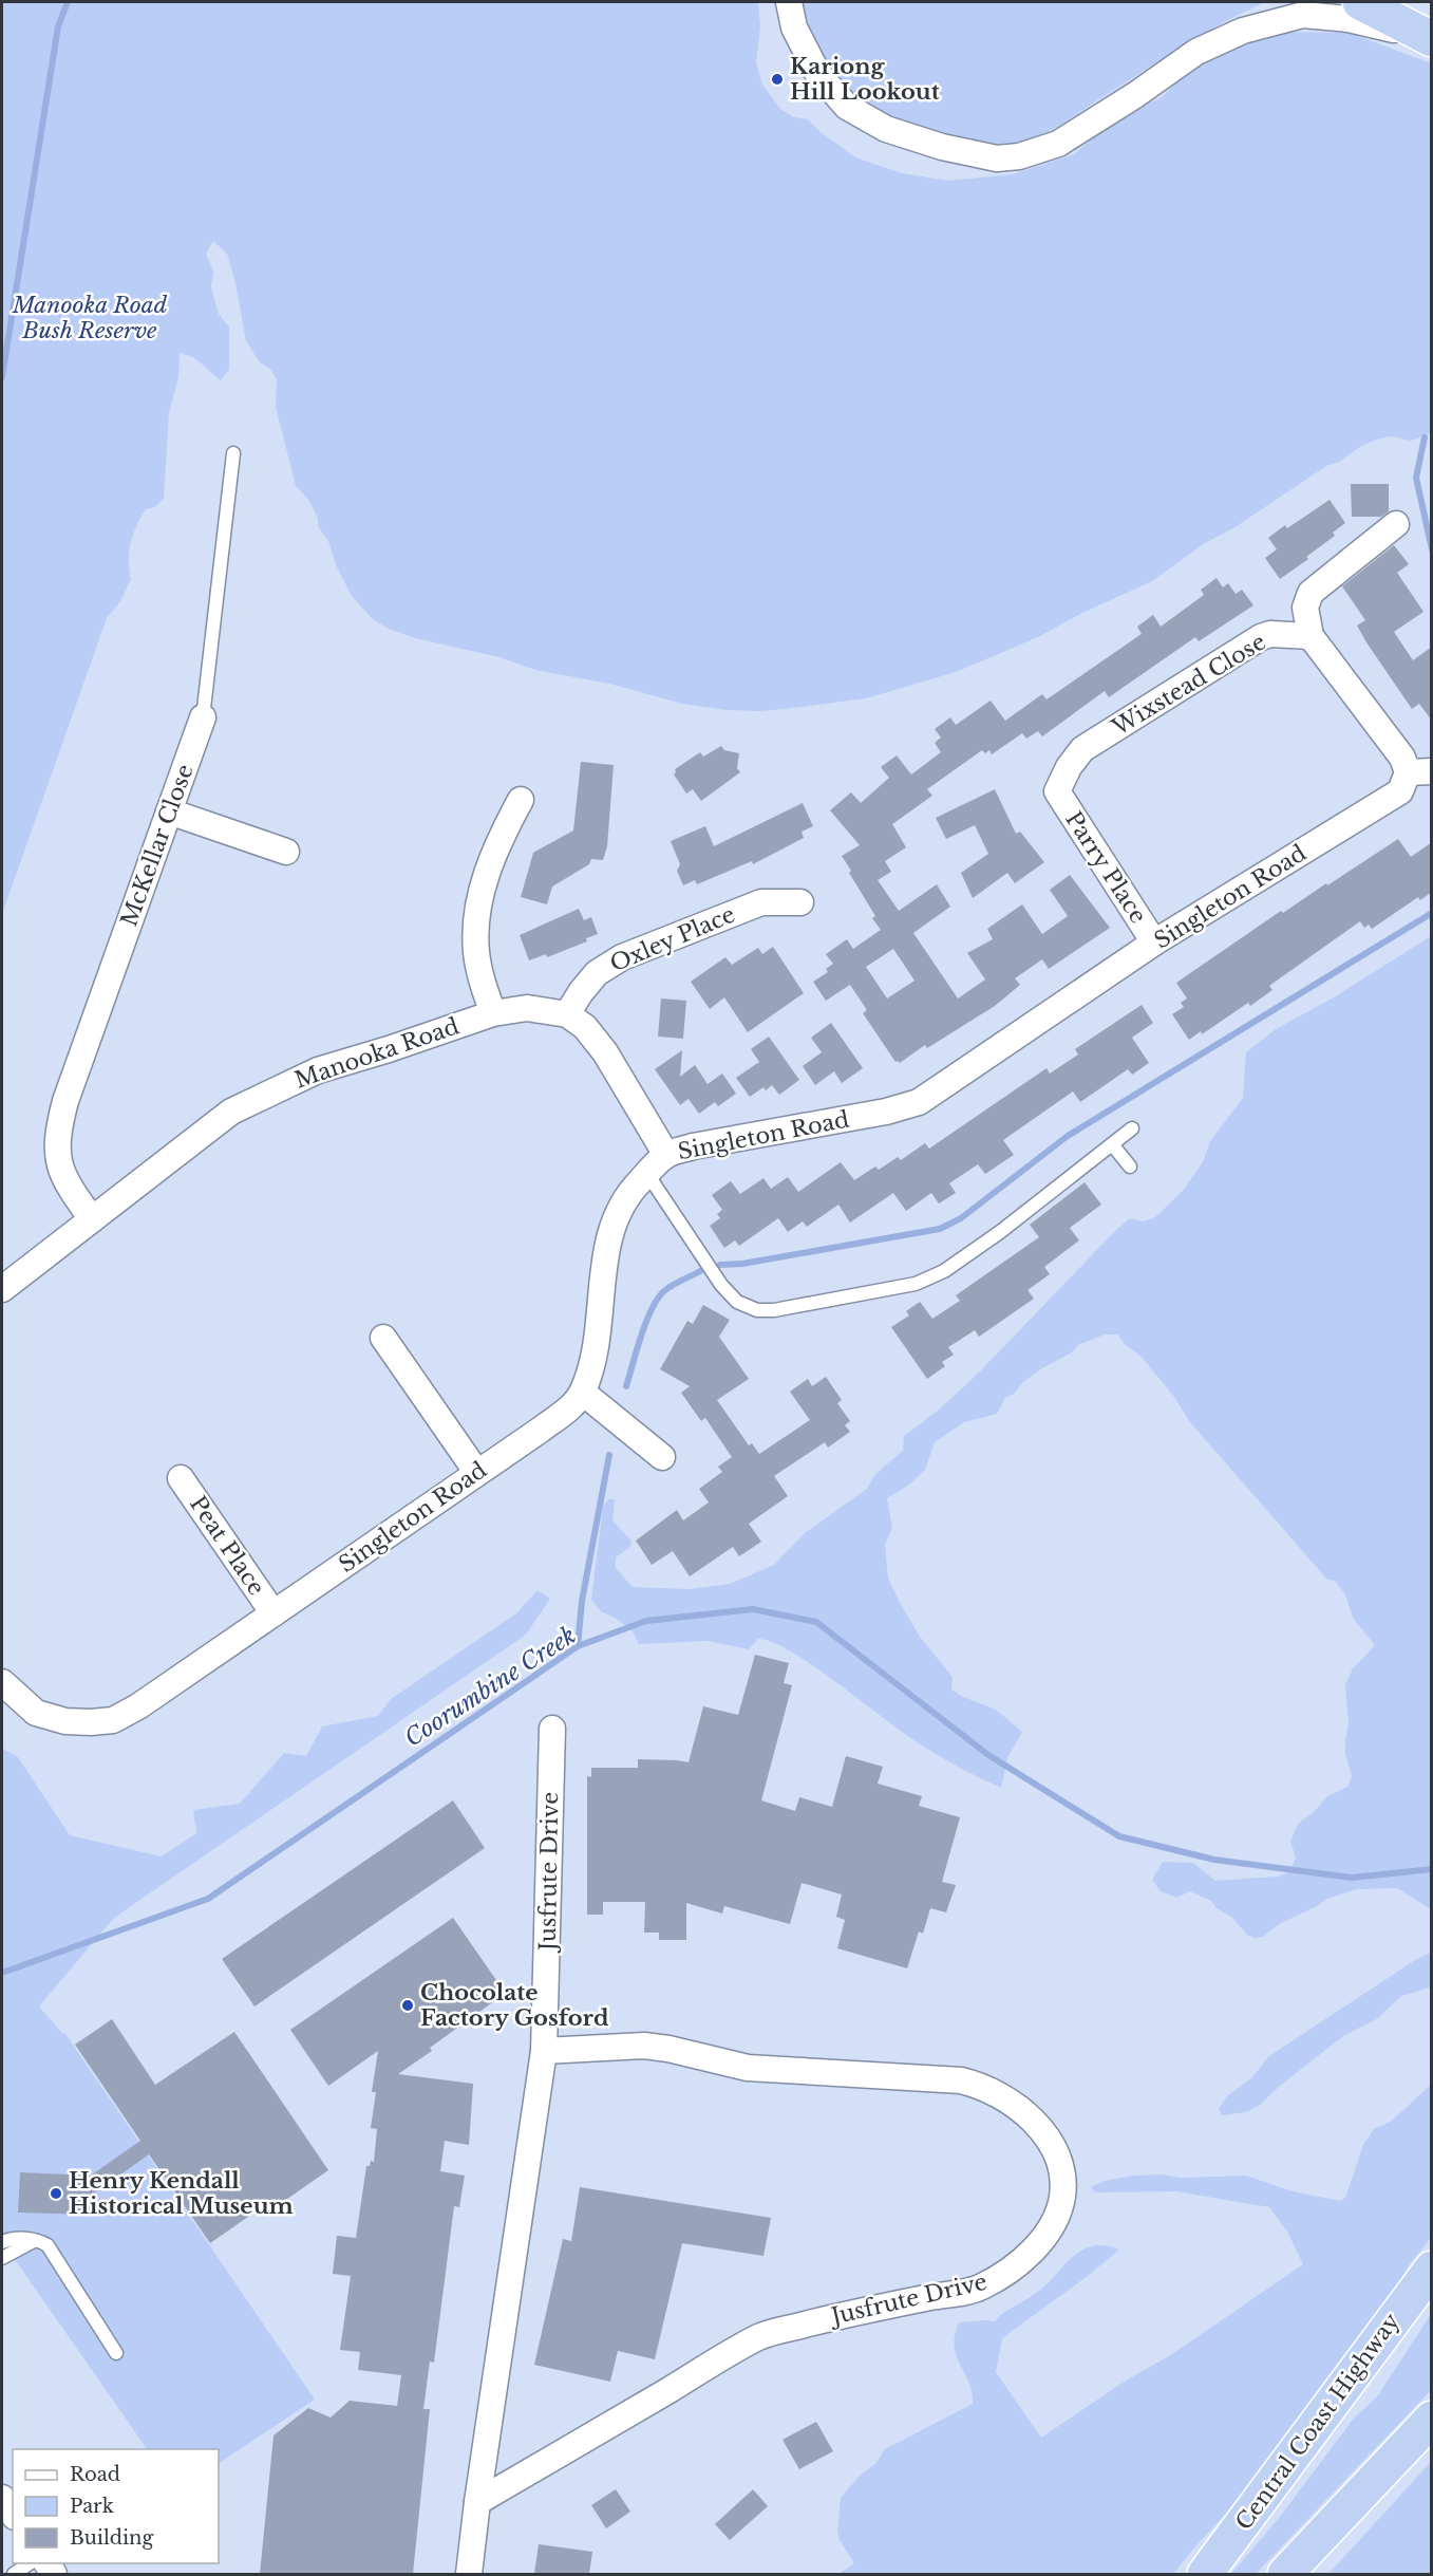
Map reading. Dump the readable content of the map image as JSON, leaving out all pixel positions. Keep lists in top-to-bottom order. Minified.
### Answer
{"streets":{"highway":["Central Coast Highway"],"street":["Wixstead Close","McKellar Close","Parry Place","Singleton Road","Oxley Place","Manooka Road","Peat Place","Jusfrute Drive"]},"crossings":[["Wixstead Close","Parry Place"],["Wixstead Close","Singleton Road"],["McKellar Close","Manooka Road"],["Parry Place","Singleton Road"],["Singleton Road","Peat Place"],["Oxley Place","Manooka Road"]],"water":["Coorumbine Creek"],"parks":["Manooka Road Bush Reserve"],"places":["Kariong Hill Lookout","Chocolate Factory Gosford","Henry Kendall Historical Museum"],"legend":["Road","Park","Building"]}
